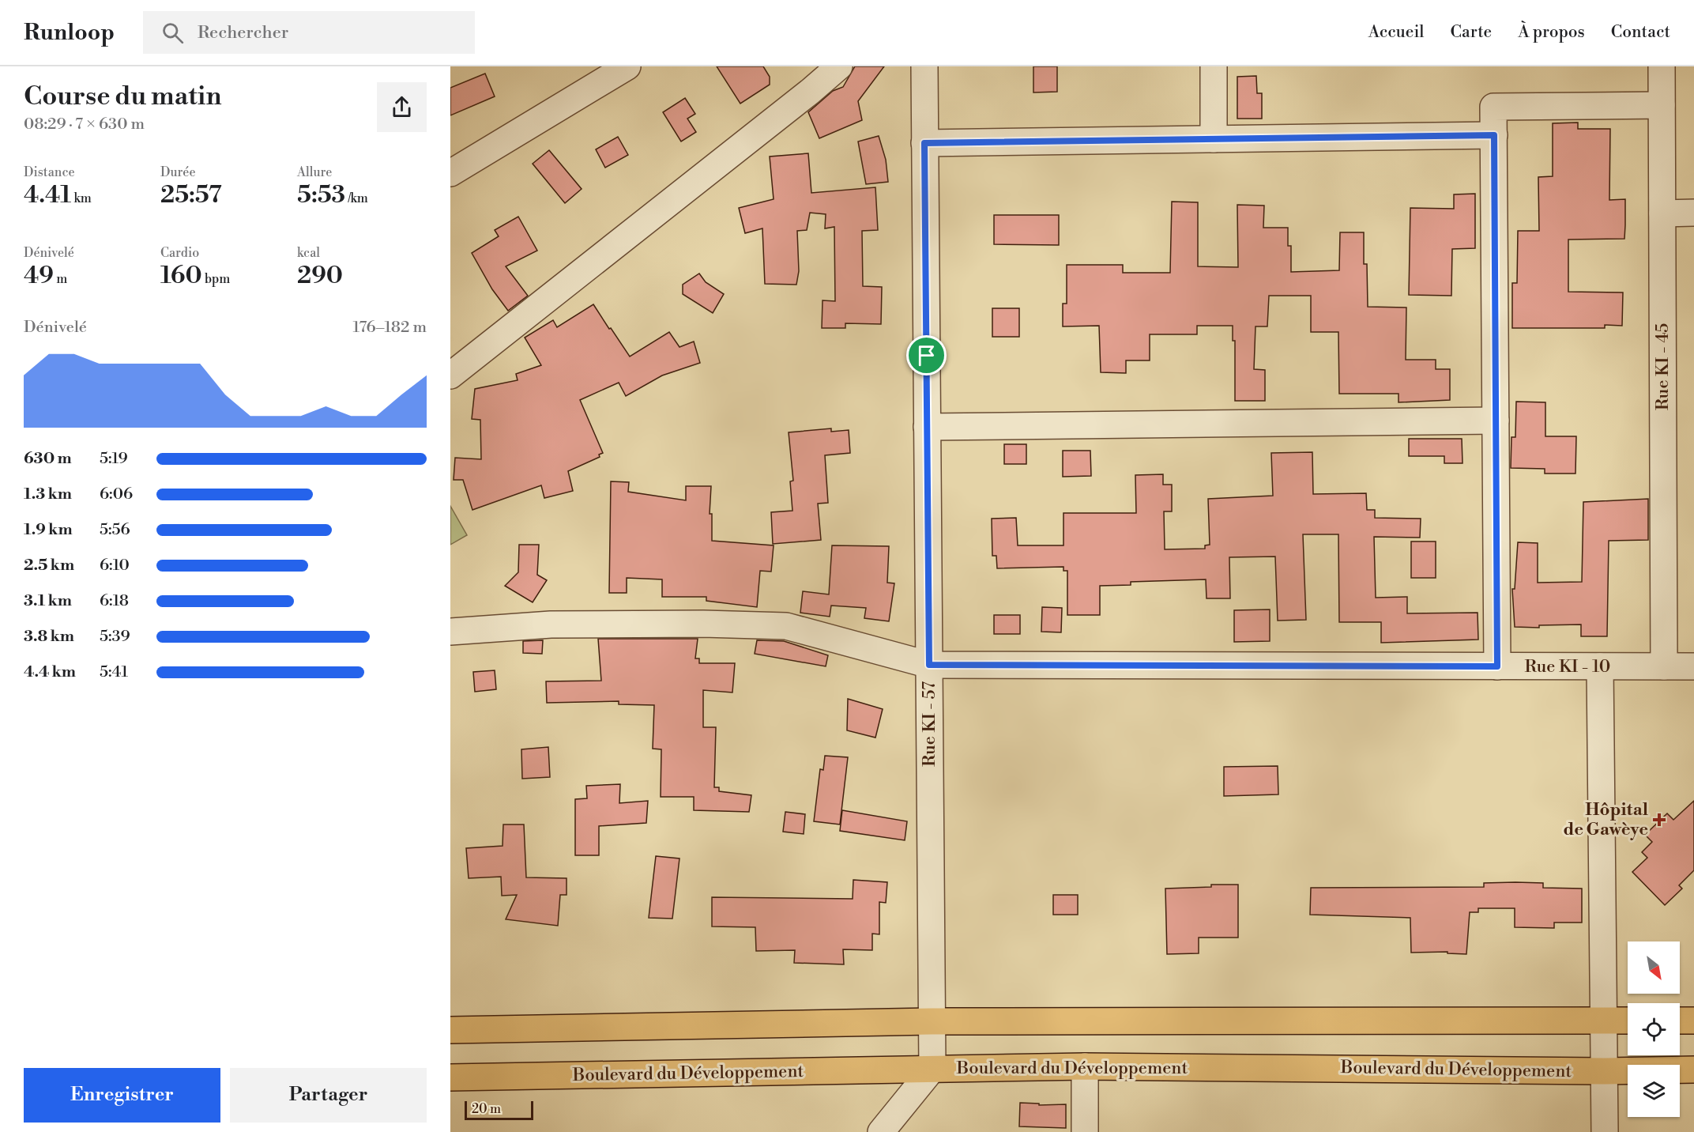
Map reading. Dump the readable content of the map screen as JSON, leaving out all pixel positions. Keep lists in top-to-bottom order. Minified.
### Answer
{"streets":{"highway":["Boulevard du Développement"],"street":["Rue KI - 45","Rue KI - 10","Rue KI - 57"]},"crossings":[["Rue KI - 45","Rue KI - 10"],["Rue KI - 10","Rue KI - 57"],["Rue KI - 57","Boulevard du Développement"]],"places":{"health":["Hôpital de Gawèye"]},"scale_bar":"20 m","north":"bottom right","page":{"header":"Runloop","search":"Rechercher","nav":["Accueil","Carte","À propos","Contact"],"heading":["Course du matin","08:29 · 7 × 630 m"],"stats":[["Distance","4.41 km"],["Durée","25:57"],["Allure","5:53 /km"],["Dénivelé","49 m"],["Cardio","160 bpm"],["kcal","290"]],"chart":["Dénivelé","176–182 m"],"list":[{"name":"630 m","note":"5:19"},{"name":"1.3 km","note":"6:06"},{"name":"1.9 km","note":"5:56"},{"name":"2.5 km","note":"6:10"},{"name":"3.1 km","note":"6:18"},{"name":"3.8 km","note":"5:39"},{"name":"4.4 km","note":"5:41"}],"buttons":["Enregistrer","Partager"],"scale":"20 m"}}
